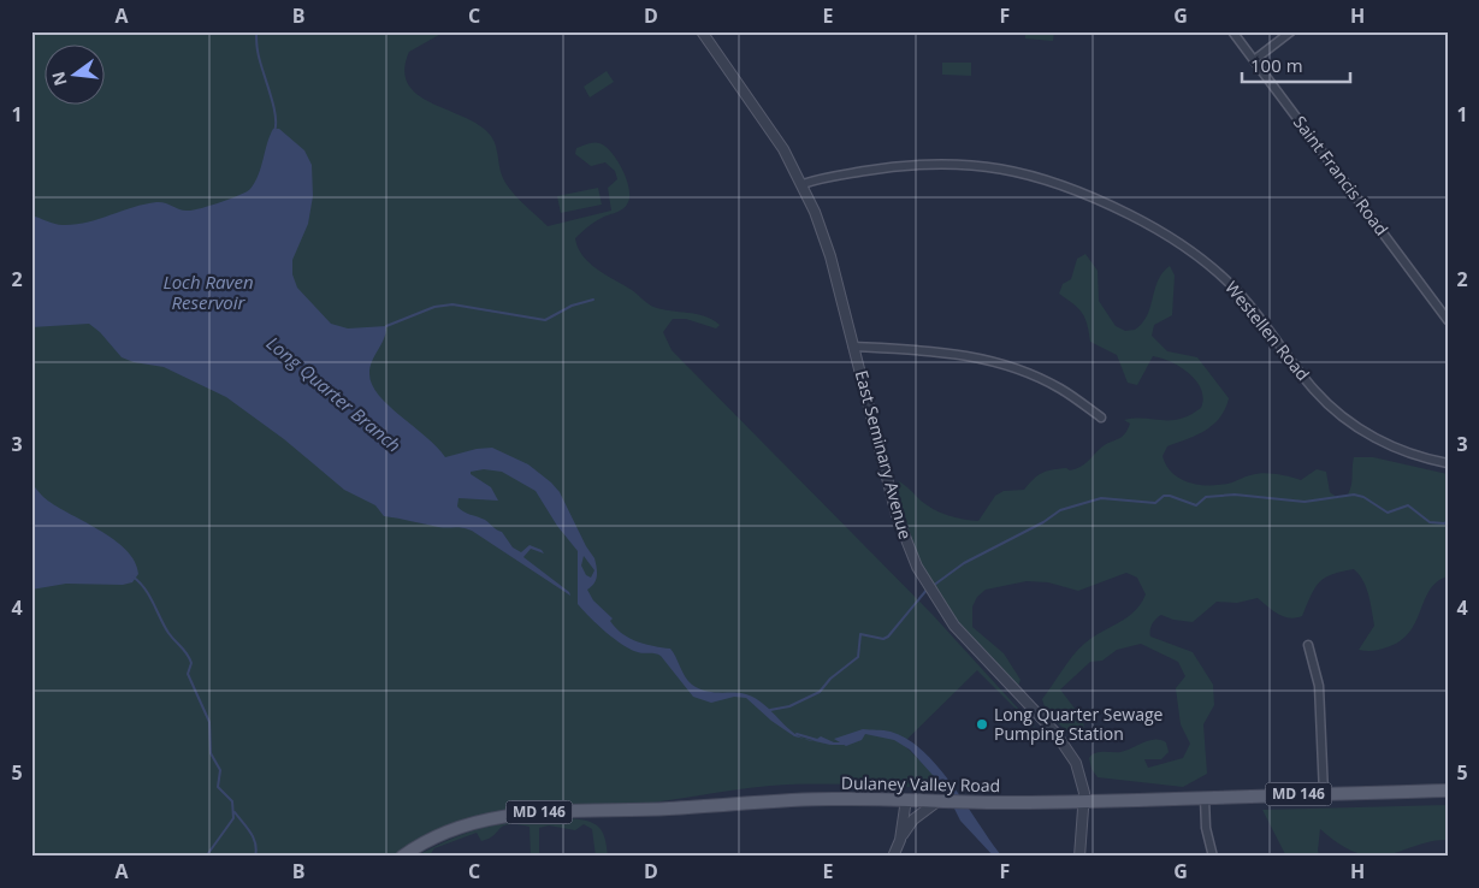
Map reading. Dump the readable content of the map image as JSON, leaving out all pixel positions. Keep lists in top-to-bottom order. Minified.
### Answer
{"streets":{"main road":["Dulaney Valley Road","MD 146"],"street":["Saint Francis Road","Westellen Road","East Seminary Avenue"]},"crossings":[["Westellen Road","East Seminary Avenue"],["East Seminary Avenue","Dulaney Valley Road"]],"water":["Loch Raven Reservoir","Long Quarter Branch"],"places":["Long Quarter Sewage Pumping Station"],"scale_bar":"100 m","north":"left","grid":{"columns":["A","B","C","D","E","F","G","H"],"rows":["1","2","3","4","5"]}}
